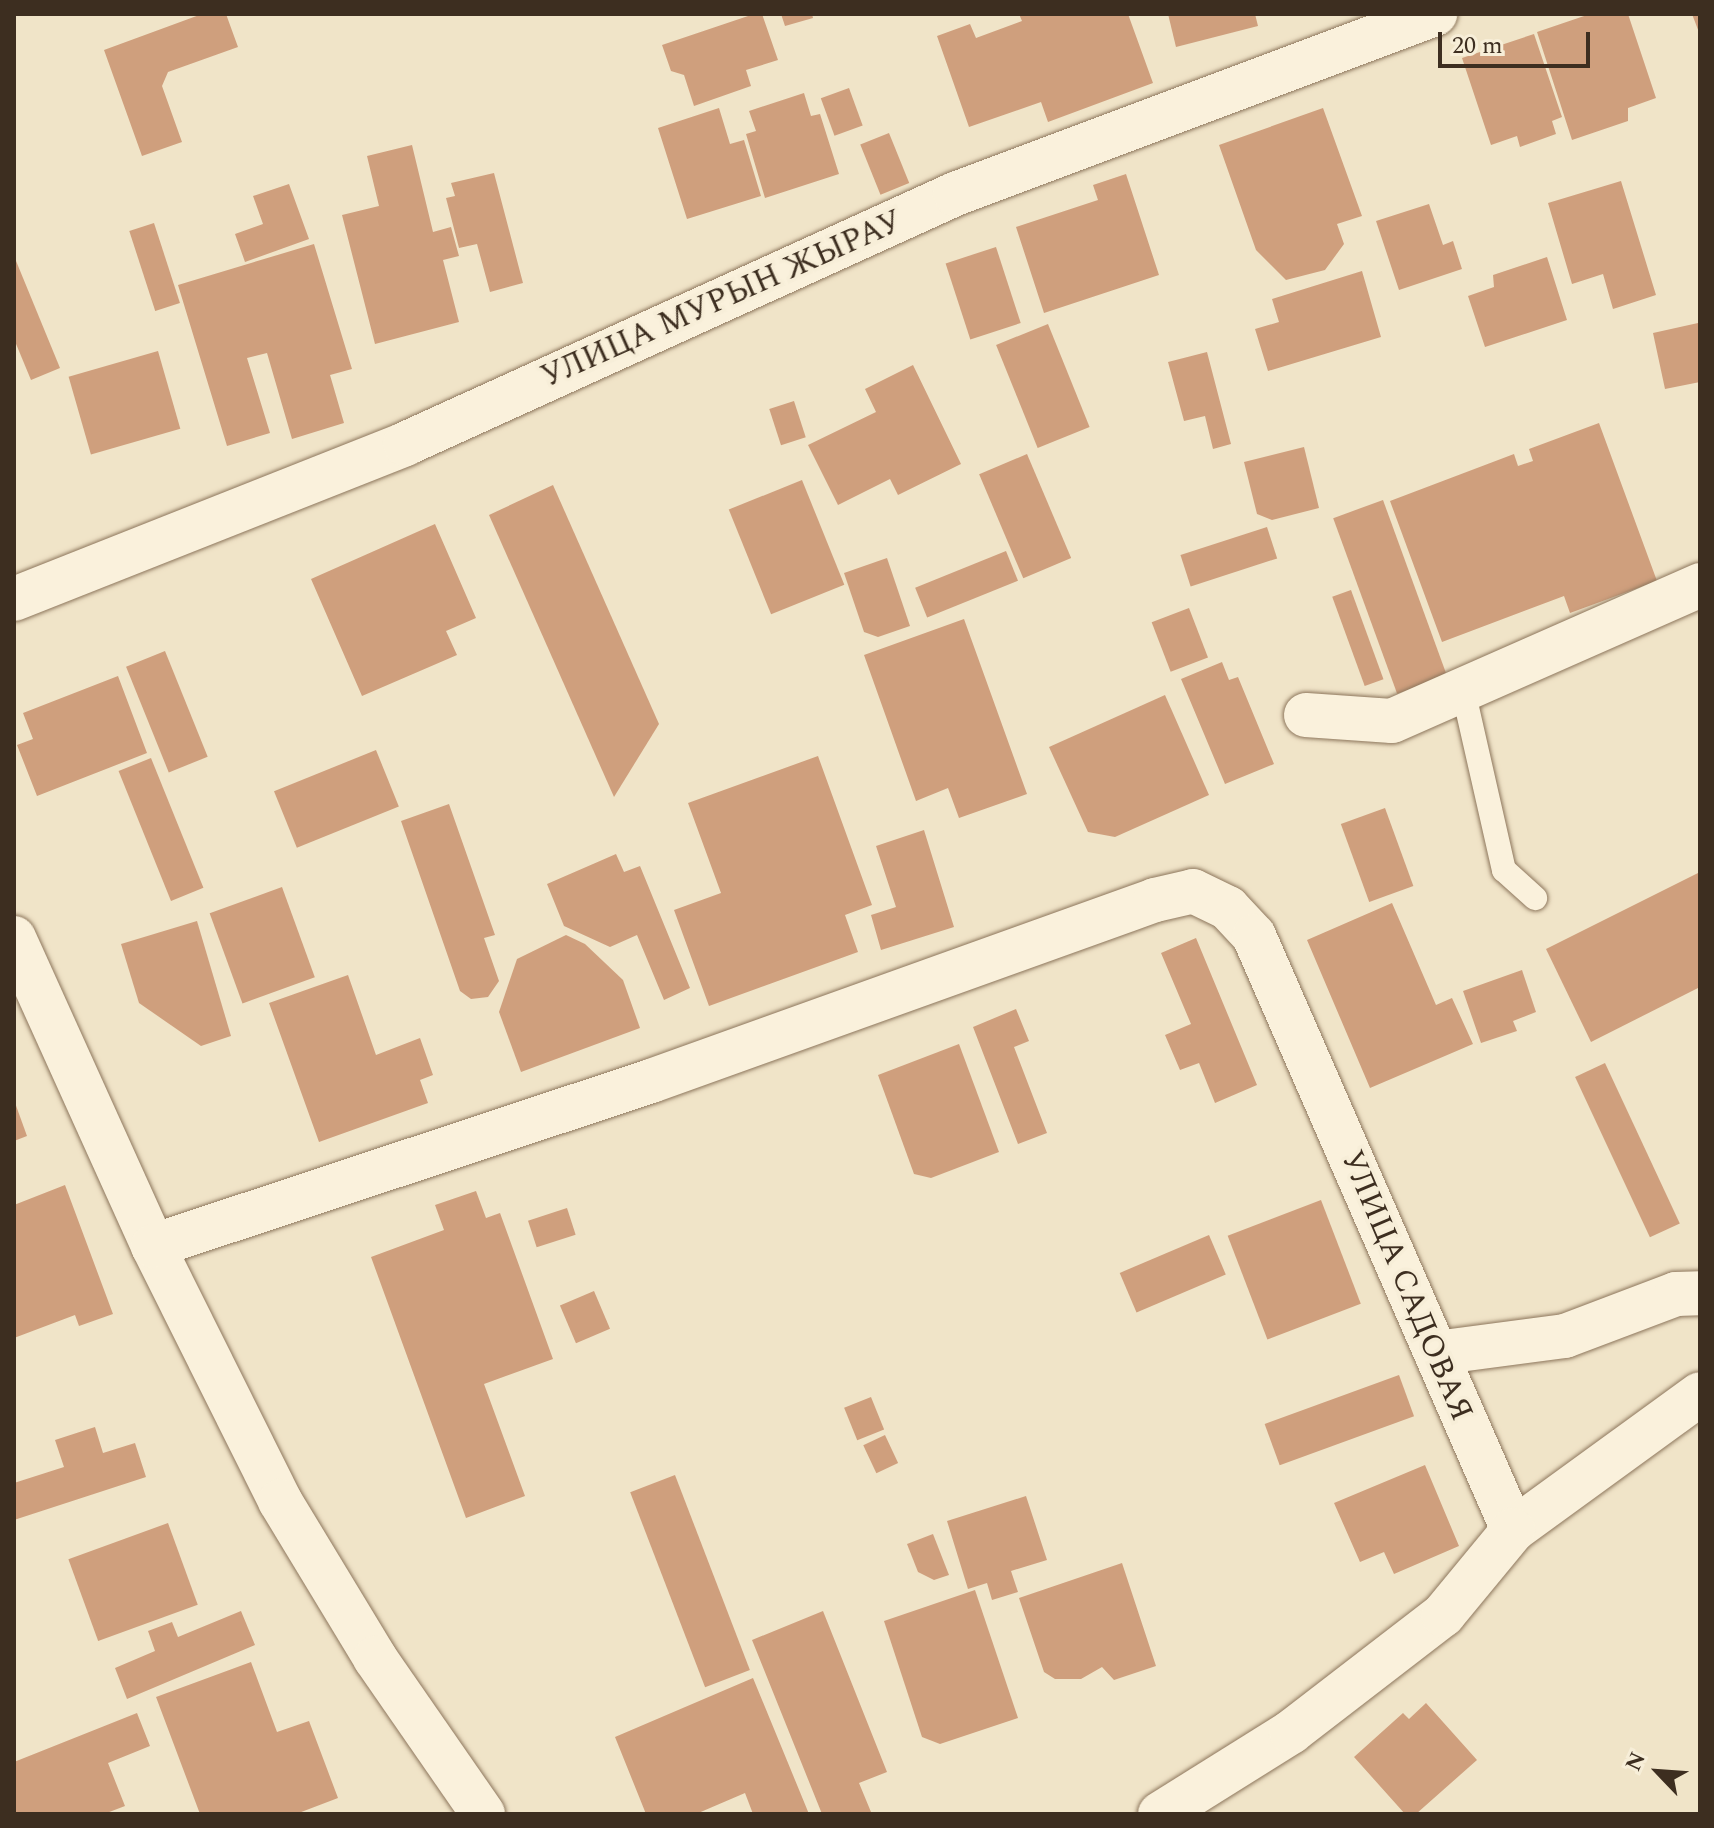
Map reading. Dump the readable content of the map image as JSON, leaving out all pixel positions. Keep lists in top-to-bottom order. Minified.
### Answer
{"streets":{"street":["УЛИЦА МУРЫН ЖЫРАУ","УЛИЦА САДОВАЯ"]},"scale_bar":"20 m","north":"top left"}
